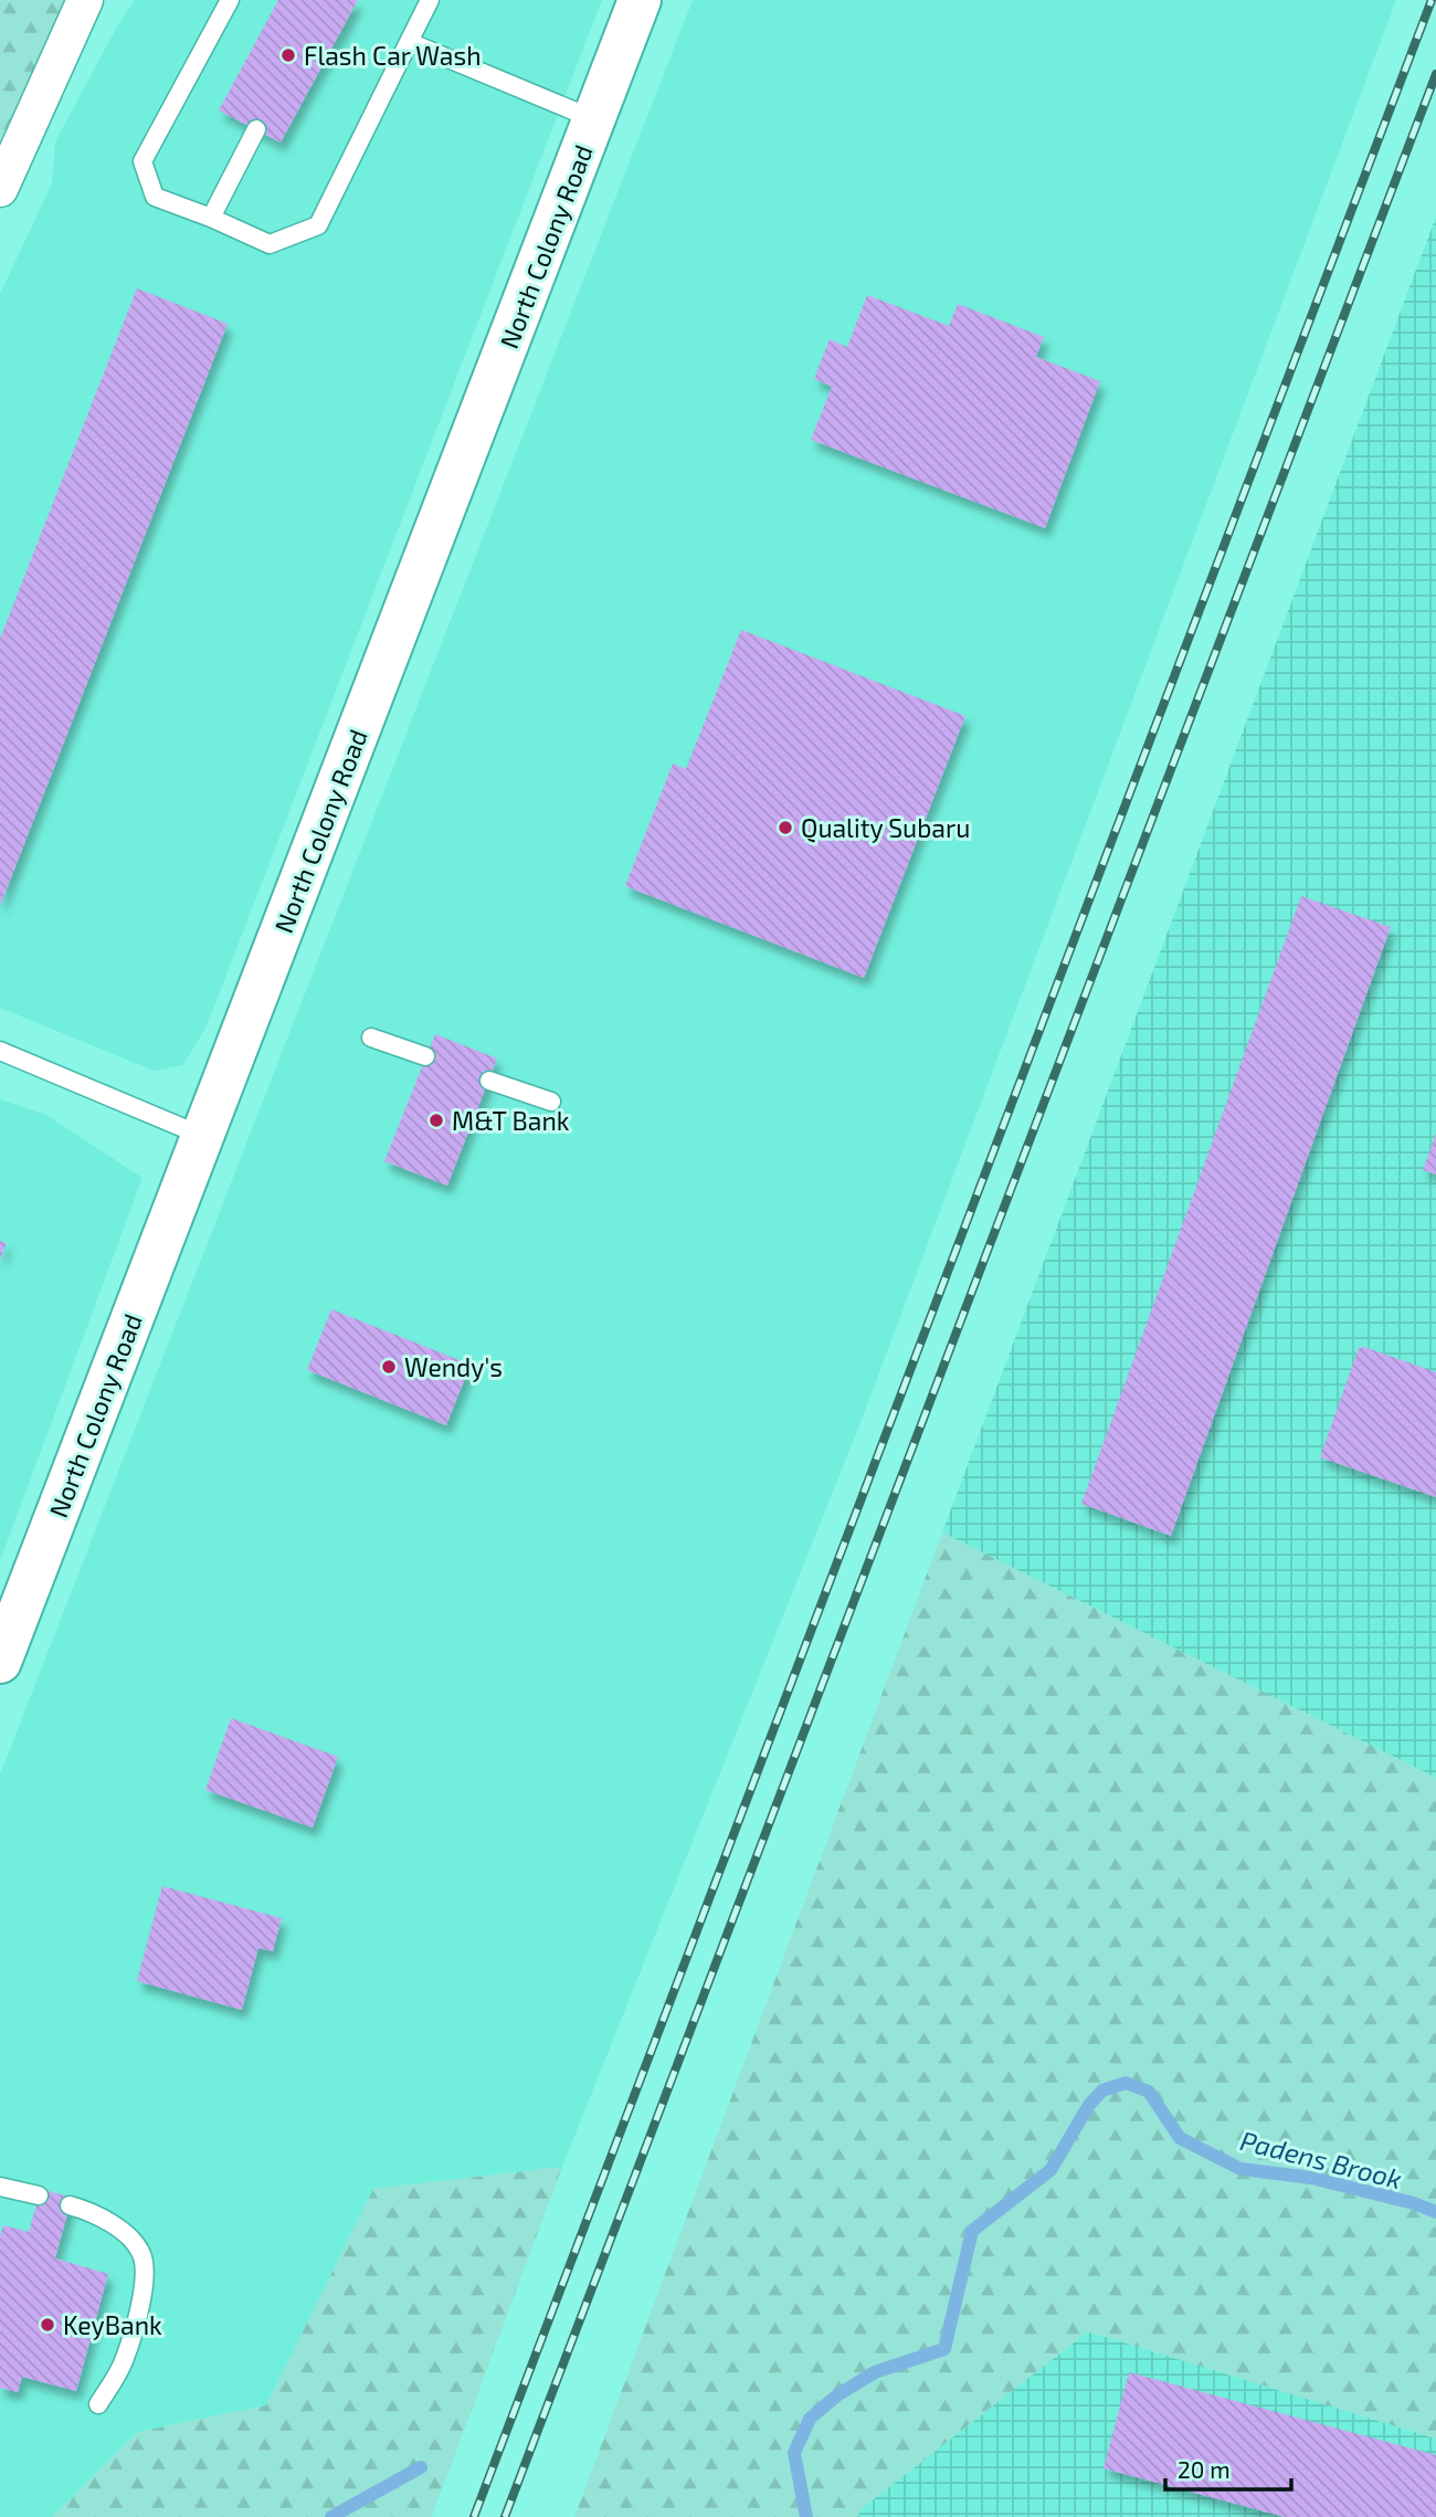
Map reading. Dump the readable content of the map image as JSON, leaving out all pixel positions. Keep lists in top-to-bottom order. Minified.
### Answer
{"streets":{"main road":["North Colony Road"]},"water":["Padens Brook"],"places":["Flash Car Wash","Quality Subaru","M&T Bank","Wendy's","KeyBank"],"scale_bar":"20 m"}
